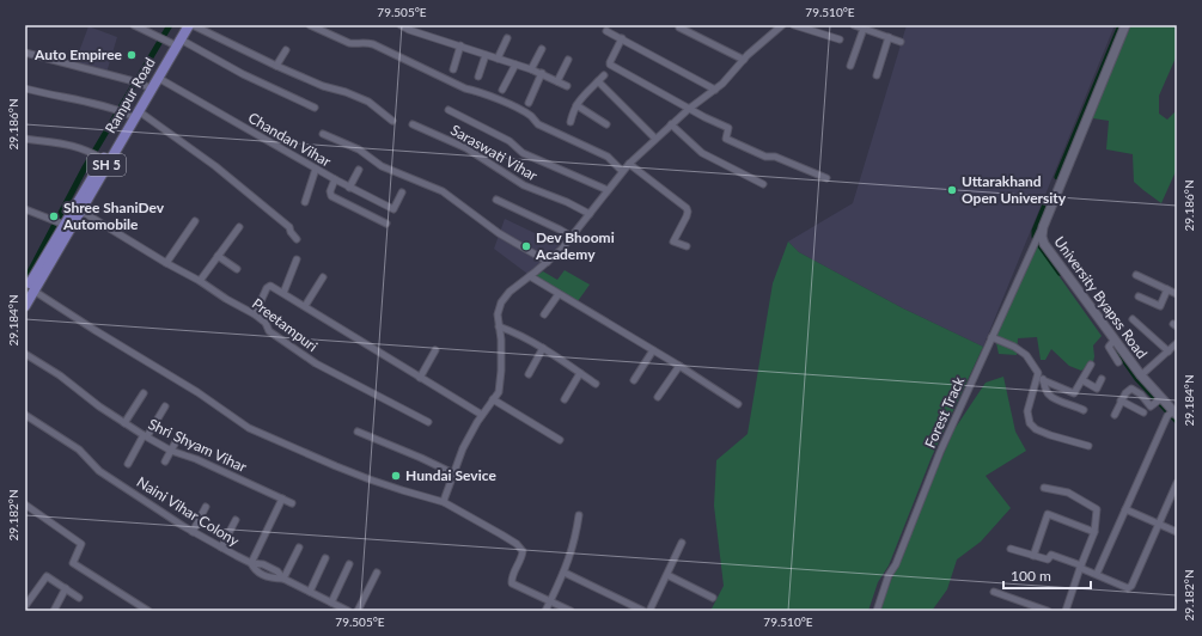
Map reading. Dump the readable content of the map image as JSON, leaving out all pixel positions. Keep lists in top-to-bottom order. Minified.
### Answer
{"streets":{"main road":["Rampur Road","SH 5","University Byapss Road"],"street":["Chandan Vihar","Saraswati Vihar","Preetampuri","Forest Track","Shri Shyam Vihar","Naini Vihar Colony"]},"crossings":[["Rampur Road","Chandan Vihar"],["Rampur Road","Preetampuri"],["University Byapss Road","Forest Track"]],"places":["Auto Empiree","Uttarakhand Open University","Shree ShaniDev Automobile","Dev Bhoomi Academy","Hundai Sevice"],"scale_bar":"100 m","coordinates":["79.505°E","79.510°E","29.186°N","29.184°N","29.182°N"]}
